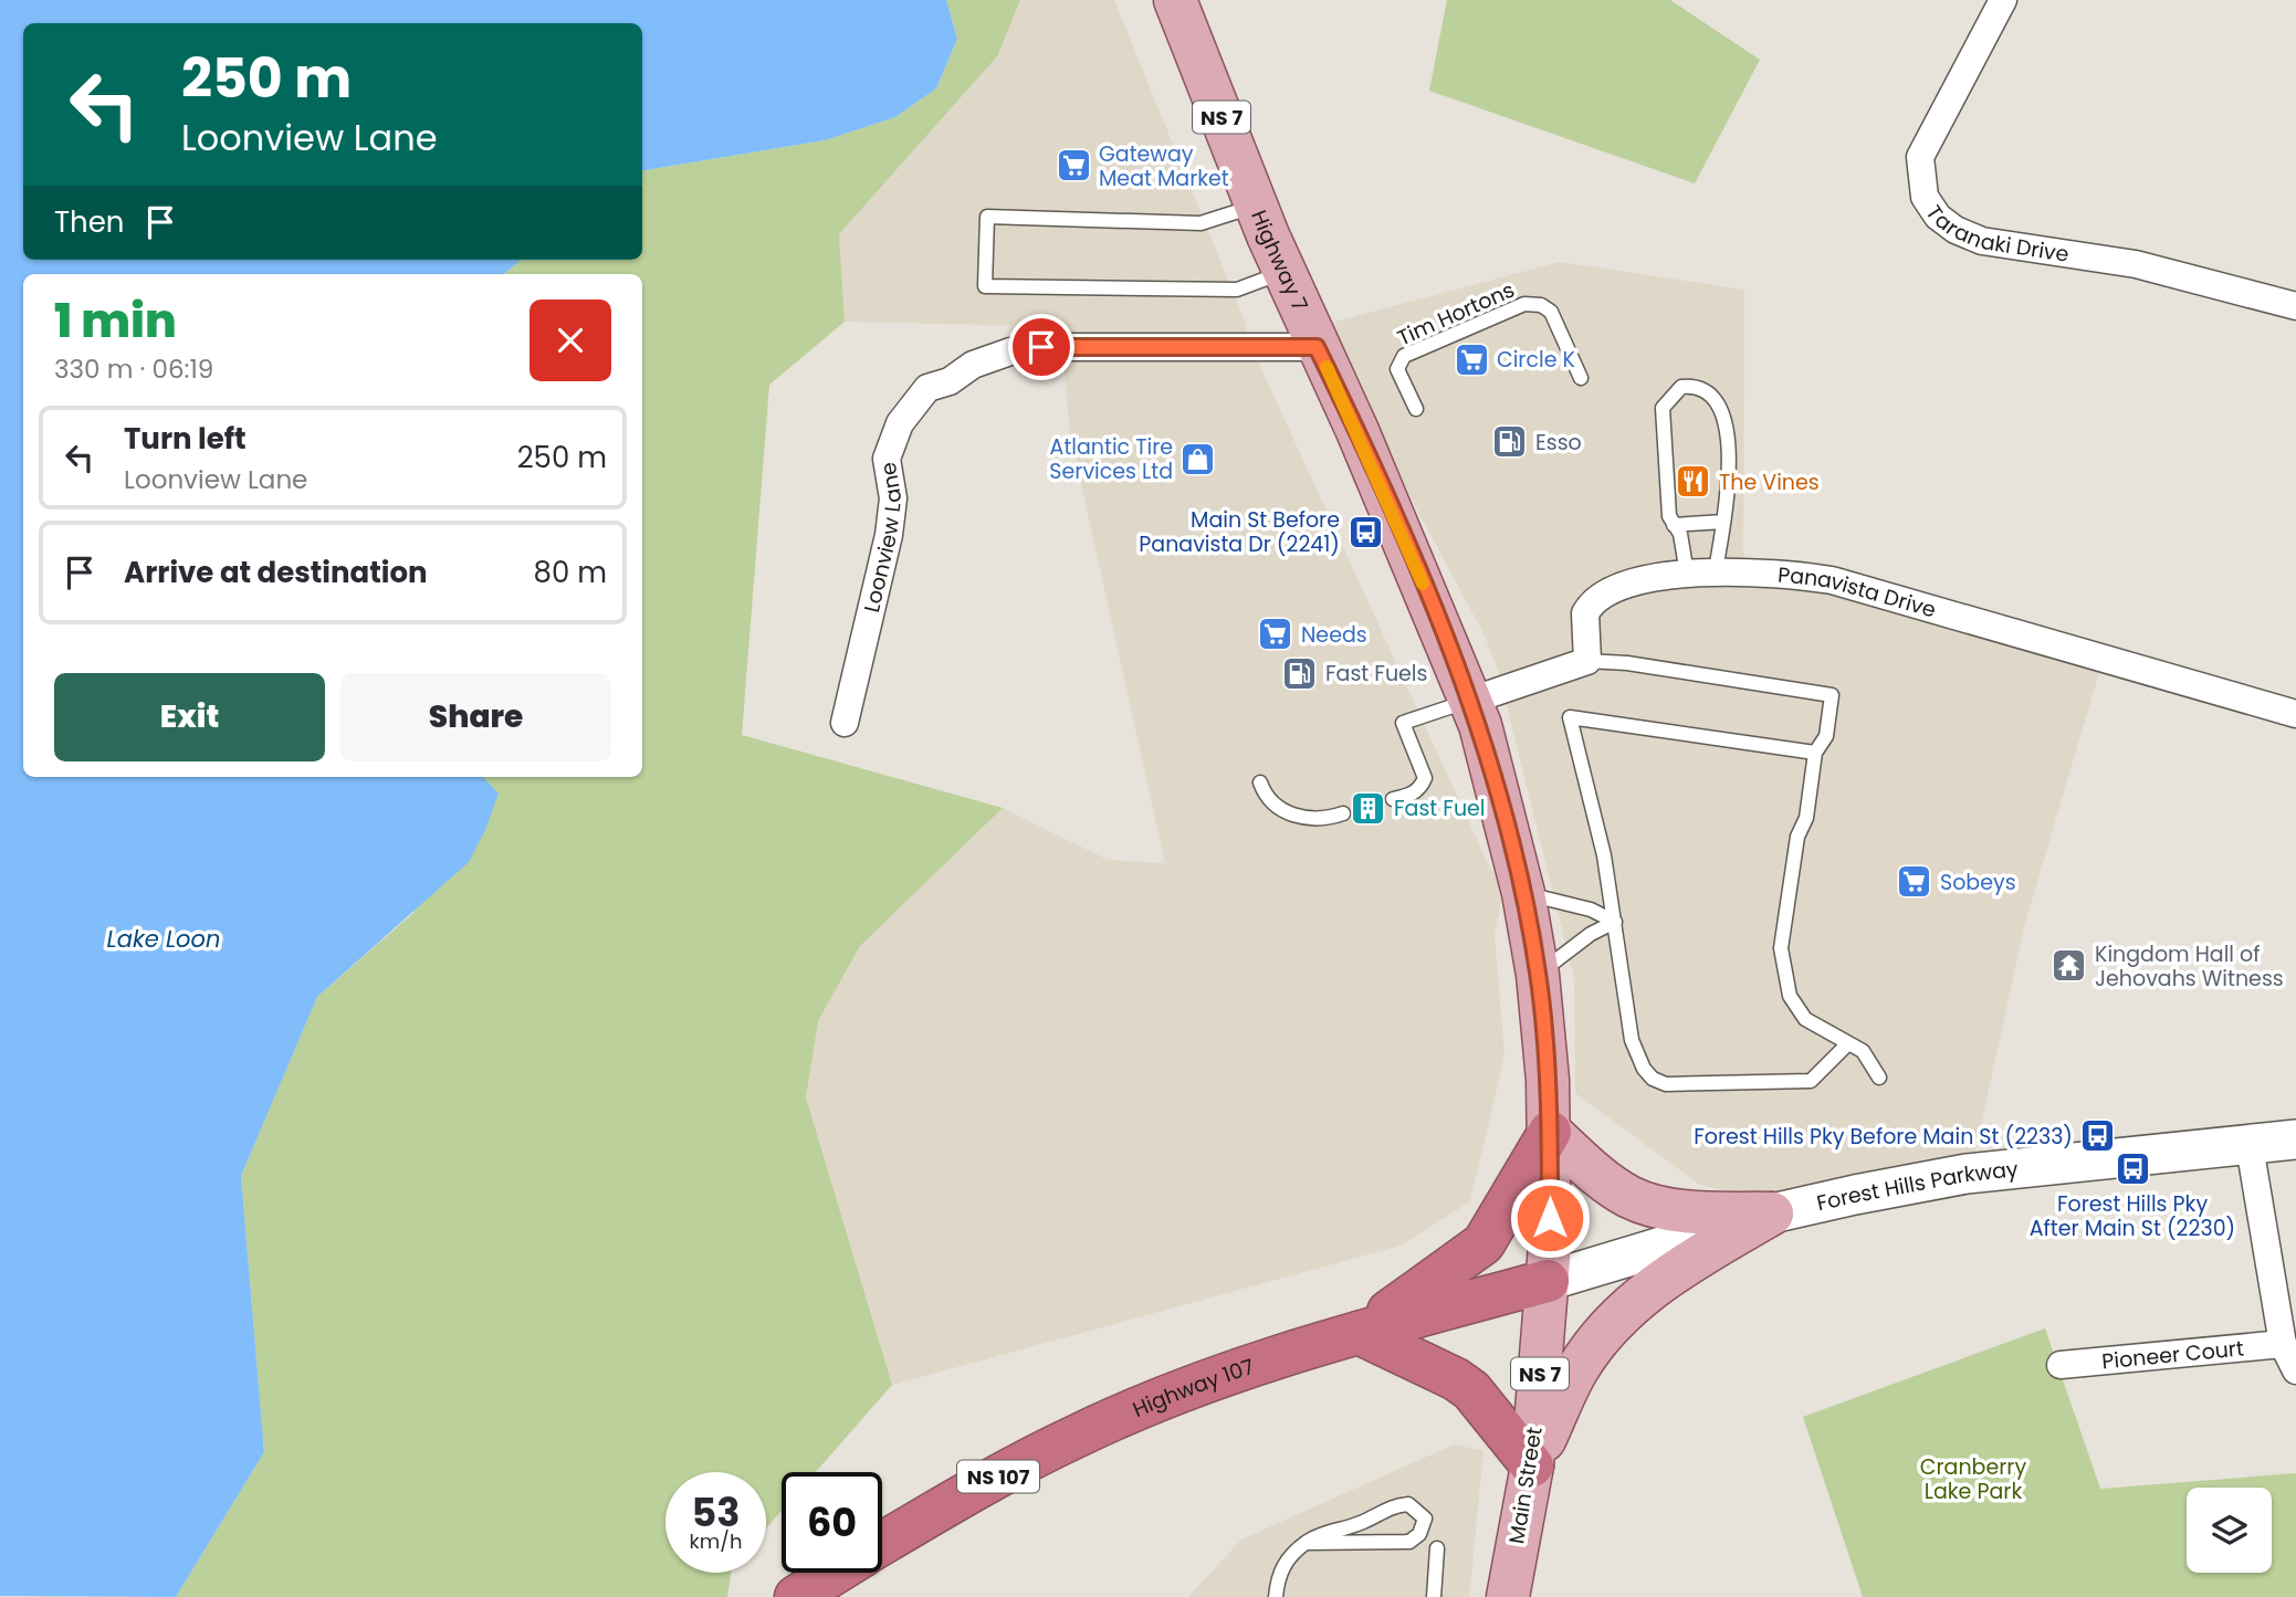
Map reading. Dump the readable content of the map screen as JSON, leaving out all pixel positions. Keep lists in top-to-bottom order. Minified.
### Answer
{"streets":{"highway":["Highway 107","NS 107"],"main road":["NS 7","Highway 7","Forest Hills Parkway","Main Street"],"street":["Taranaki Drive","Loonview Lane","Panavista Drive","Pioneer Court"],"lane":["Tim Hortons"]},"crossings":[["Highway 7","Loonview Lane"],["Highway 7","Forest Hills Parkway"],["Highway 7","Highway 107"],["Highway 7","Main Street"],["Forest Hills Parkway","Highway 107"],["Forest Hills Parkway","Main Street"],["Highway 107","Main Street"]],"water":["Lake Loon"],"parks":["Cranberry Lake Park"],"places":{"supermarket":["Gateway Meat Market","Circle K","Needs","Sobeys"],"fuel station":["Esso","Fast Fuels"],"shop":["Atlantic Tire Services Ltd"],"restaurant":["The Vines"],"bus stop":["Main St Before Panavista Dr (2241)","Forest Hills Pky Before Main St (2233)","Forest Hills Pky After Main St (2230)"],"building":["Fast Fuel"],"temple":["Kingdom Hall of Jehovahs Witness"]},"page":{"turn":["250 m","Loonview Lane"],"then":"Then","heading":["1 min","330 m · 06:19"],"list":[{"name":"Turn left","note":"Loonview Lane","value":"250 m"},{"name":"Arrive at destination","value":"80 m"}],"buttons":["Exit","Share"],"speed":"53 km/h","limit":"60"}}
